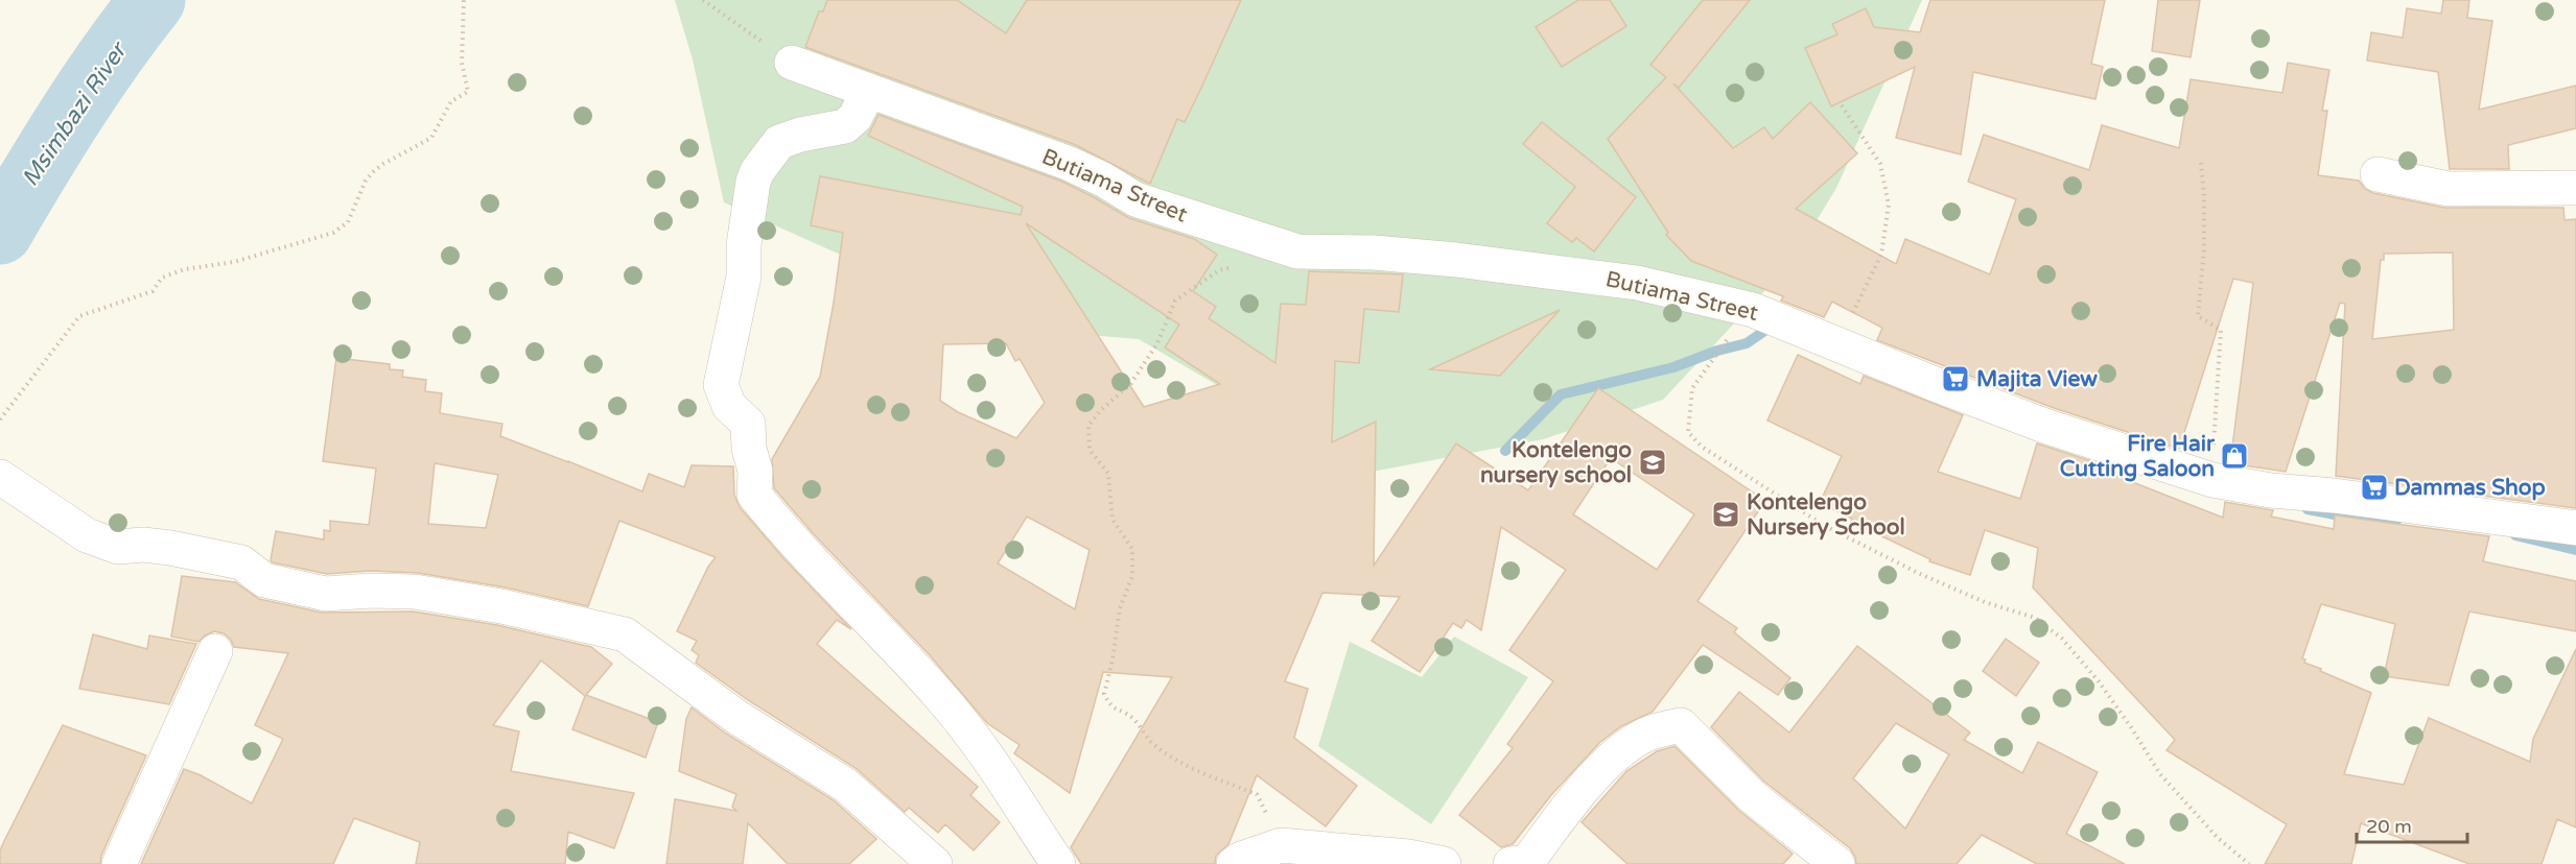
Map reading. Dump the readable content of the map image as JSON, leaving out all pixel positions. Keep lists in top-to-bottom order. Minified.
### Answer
{"streets":{"street":["Butiama Street"]},"water":["Msimbazi River"],"places":{"supermarket":["Majita View","Dammas Shop"],"shop":["Fire Hair Cutting Saloon"],"school or university":["Kontelengo nursery school","Kontelengo Nursery School"]},"scale_bar":"20 m"}
